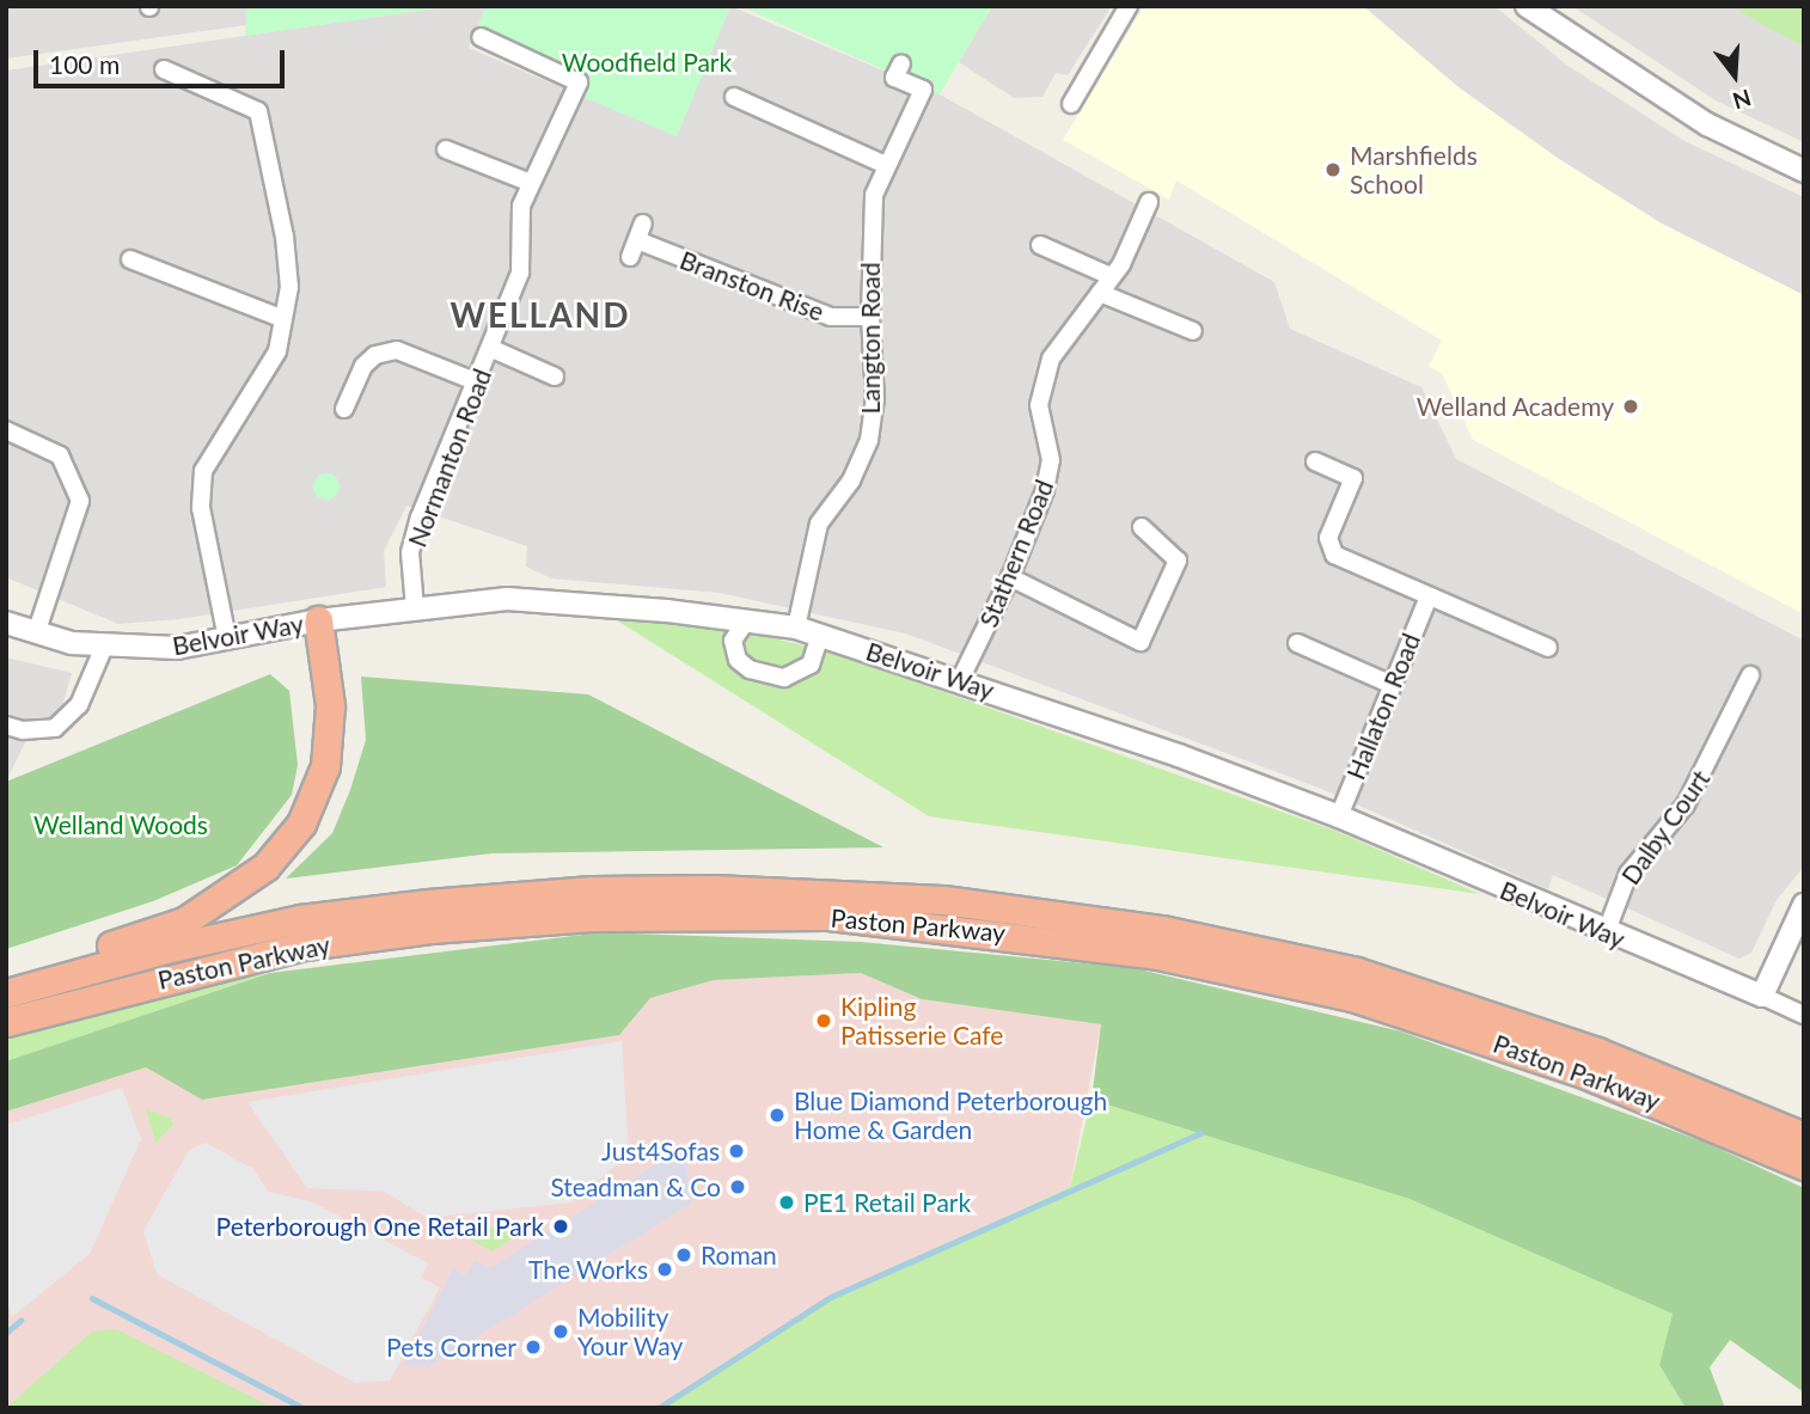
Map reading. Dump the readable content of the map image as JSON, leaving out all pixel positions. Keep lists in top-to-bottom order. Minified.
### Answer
{"streets":{"highway":["Paston Parkway"],"street":["Branston Rise","Langton Road","Normanton Road","Stathern Road","Belvoir Way","Hallaton Road","Dalby Court"]},"crossings":[["Branston Rise","Langton Road"],["Langton Road","Belvoir Way"],["Normanton Road","Belvoir Way"],["Stathern Road","Belvoir Way"],["Belvoir Way","Hallaton Road"],["Belvoir Way","Dalby Court"]],"districts":["WELLAND"],"parks":["Woodfield Park","Welland Woods"],"places":["Marshfields School","Welland Academy","Kipling Patisserie Cafe","Blue Diamond Peterborough Home & Garden","Just4Sofas","Steadman & Co","PE1 Retail Park","Peterborough One Retail Park","Roman","The Works","Mobility Your Way","Pets Corner"],"scale_bar":"100 m","north":"bottom"}
